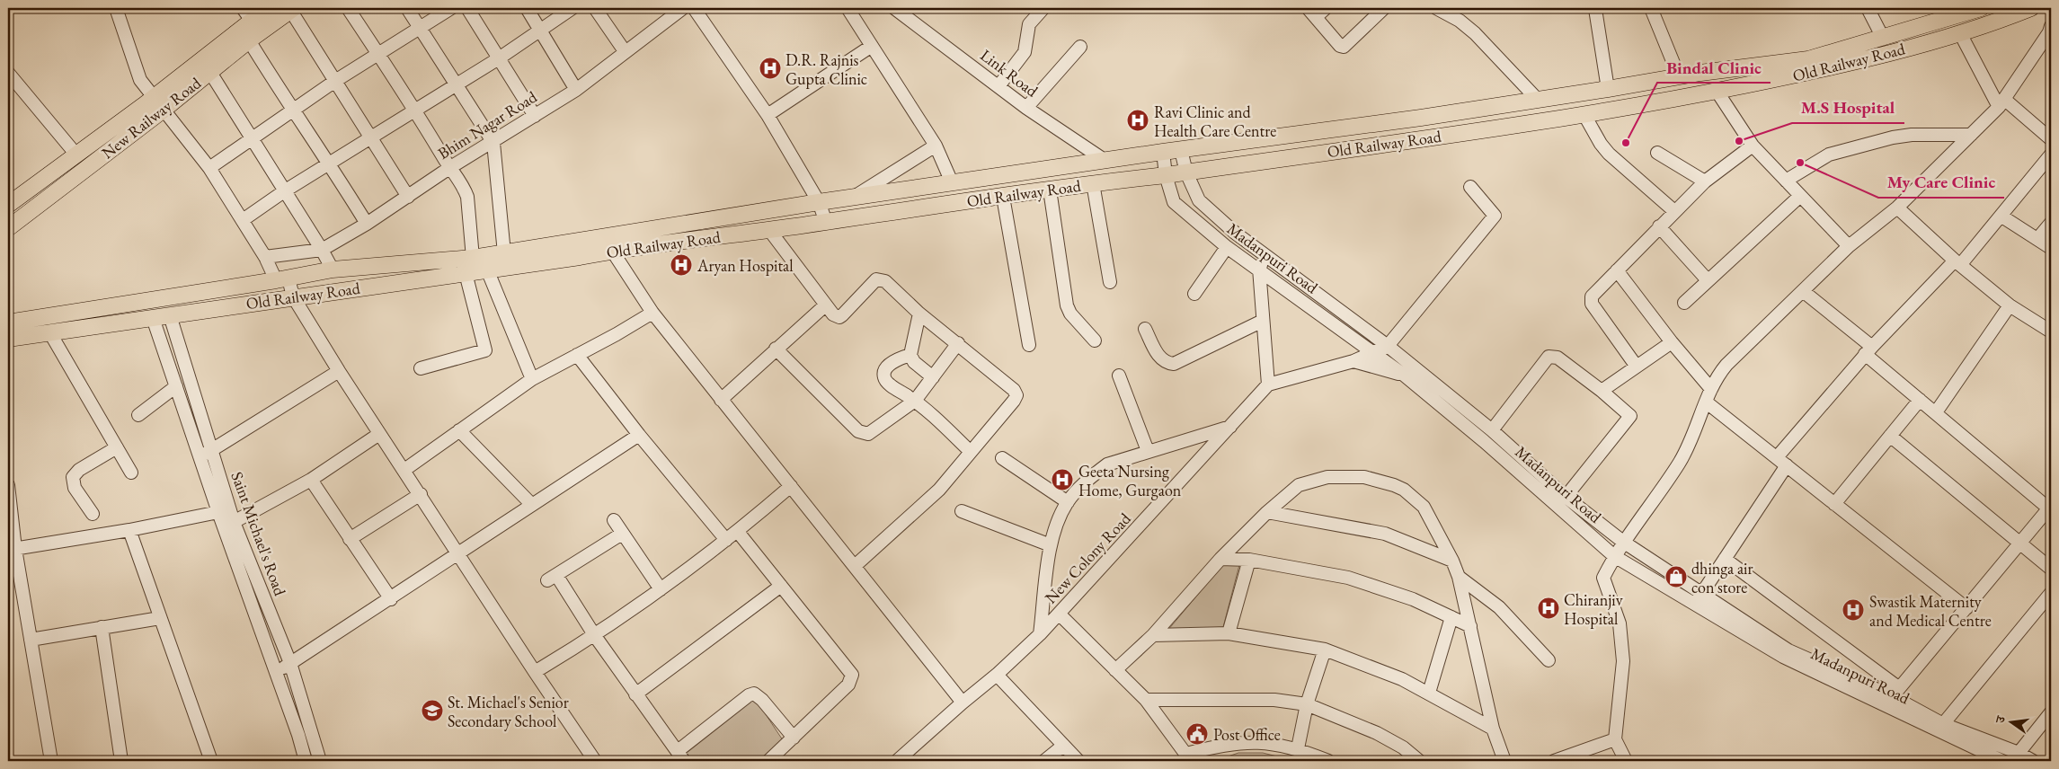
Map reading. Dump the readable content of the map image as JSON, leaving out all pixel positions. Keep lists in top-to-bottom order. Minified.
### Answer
{"streets":{"main road":["Old Railway Road","New Railway Road"],"street":["Link Road","Bhim Nagar Road","Madanpuri Road","Saint Michael's Road","New Colony Road"]},"crossings":[["Old Railway Road","Link Road"],["Old Railway Road","Madanpuri Road"],["Old Railway Road","Saint Michael's Road"]],"places":{"hospital":["D.R. Rajnis Gupta Clinic","Ravi Clinic and Health Care Centre","Aryan Hospital","Geeta Nursing Home, Gurgaon","Chiranjiv Hospital","Swastik Maternity and Medical Centre"],"other":["M.S Hospital","Bindal Clinic","My Care Clinic"],"shop":["dhinga air con store"],"school or university":["St. Michael's Senior Secondary School"],"public building":["Post Office"]},"north":"left"}
